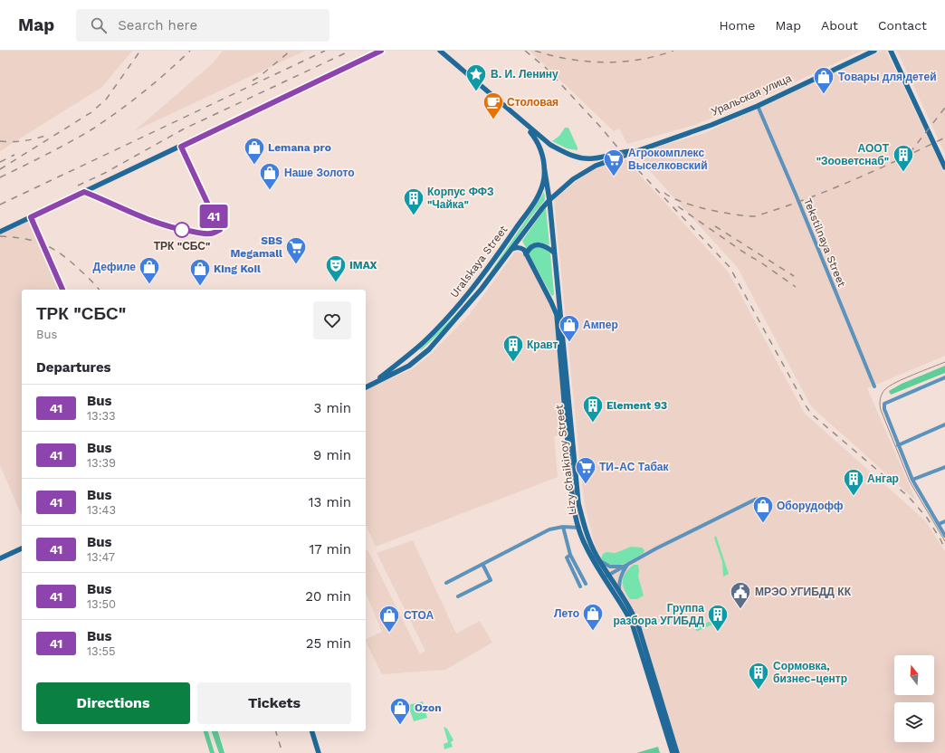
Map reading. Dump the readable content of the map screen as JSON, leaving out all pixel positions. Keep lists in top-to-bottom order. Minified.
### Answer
{"streets":{"main road":["Uralskaya Street","Lizy Chaikinoy Street"],"street":["Tekstilnaya Street"]},"places":{"place":["В. И. Ленину"],"shop":["Товары для детей","Lemana pro","Наше Золото","Дефиле","King Koil","Ампер","Оборудофф","Лето","СТОА","Ozon"],"cafe":["Столовая"],"building":["АООТ \"Зооветснаб\"","Корпус ФФЗ \"Чайка\"","Кравт","Element 93","Ангар","Группа разбора УГИБДД","Сормовка, бизнес-центр"],"supermarket":["Агрокомплекс Выселковский","SBS Megamall","ТИ-АС Табак"],"other":["ТРК \"СБС\""],"theatre":["IMAX"],"public building":["МРЭО УГИБДД КК"]},"lines":["bus line 41"],"north":"top","page":{"header":"Map","search":"Search here","nav":["Home","Map","About","Contact"],"on_map":"41","heading":[["ТРК \"СБС\"","Bus"],"Departures"],"list":[{"mark":"41","name":"Bus","note":"13:33","value":"3 min"},{"mark":"41","name":"Bus","note":"13:39","value":"9 min"},{"mark":"41","name":"Bus","note":"13:43","value":"13 min"},{"mark":"41","name":"Bus","note":"13:47","value":"17 min"},{"mark":"41","name":"Bus","note":"13:50","value":"20 min"},{"mark":"41","name":"Bus","note":"13:55","value":"25 min"}],"buttons":["Directions","Tickets"]}}
